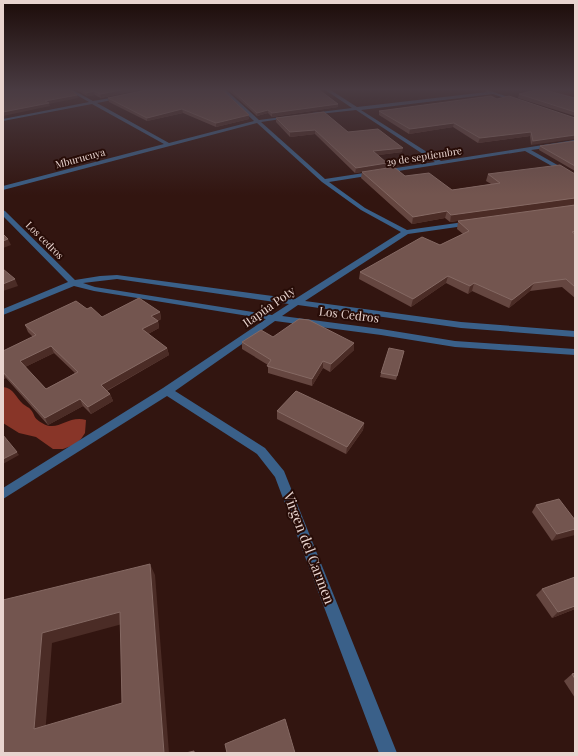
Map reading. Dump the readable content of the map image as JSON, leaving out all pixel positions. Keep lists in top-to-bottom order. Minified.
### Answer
{"streets":{"street":["29 de septiembre","Mburucuya","Los cedros","Itapúa Poty","Los Cedros","Virgen del Carmen"]},"crossings":[["Los cedros","Los Cedros"],["Itapúa Poty","Los Cedros"],["Itapúa Poty","Virgen del Carmen"]]}
